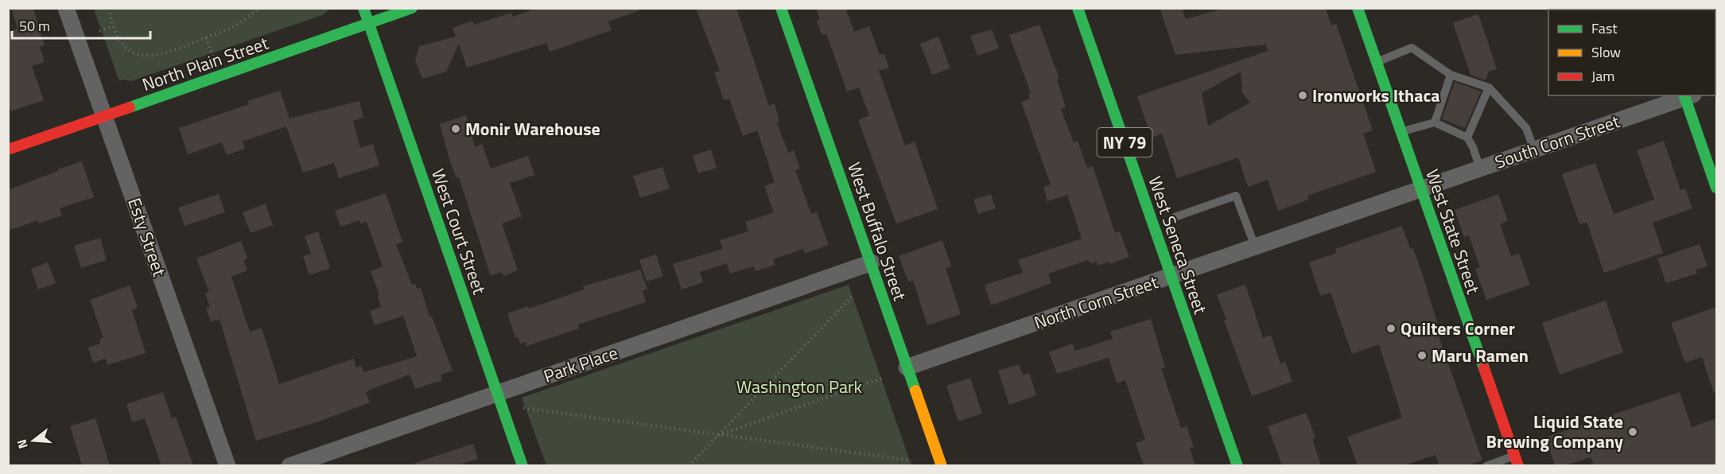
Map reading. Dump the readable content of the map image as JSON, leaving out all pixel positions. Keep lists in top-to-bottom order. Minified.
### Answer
{"streets":{"main road":["North Plain Street","NY 79","West Court Street","West Buffalo Street","West State Street","West Seneca Street"],"street":["South Corn Street","Esty Street","North Corn Street","Park Place"]},"crossings":[["North Plain Street","West Court Street"],["North Plain Street","Esty Street"],["South Corn Street","West State Street"],["South Corn Street","North Corn Street"],["West Court Street","Park Place"],["West Buffalo Street","North Corn Street"],["West Buffalo Street","Park Place"],["West State Street","North Corn Street"],["West Seneca Street","North Corn Street"]],"parks":["Washington Park"],"places":["Ironworks Ithaca","Monir Warehouse","Quilters Corner","Maru Ramen","Liquid State Brewing Company"],"legend":["Fast","Slow","Jam"],"scale_bar":"50 m","north":"left"}
